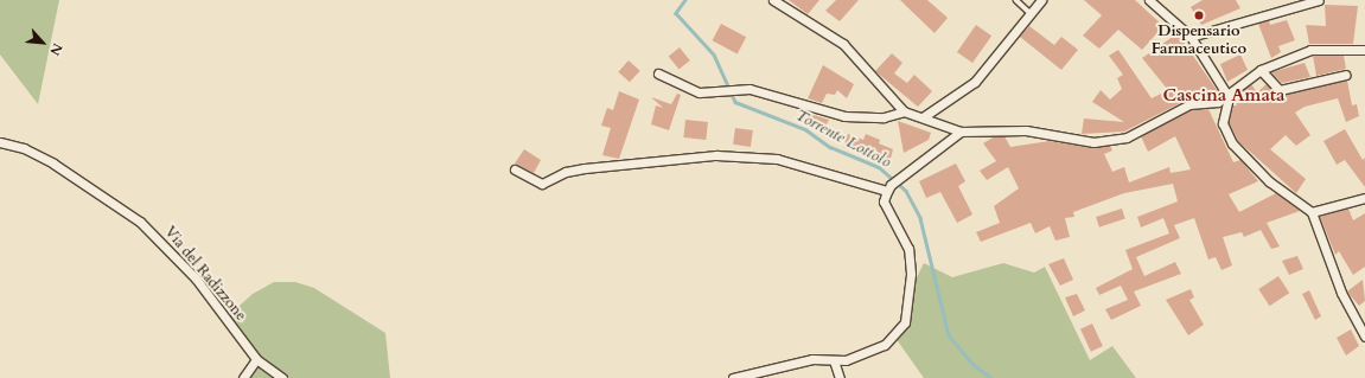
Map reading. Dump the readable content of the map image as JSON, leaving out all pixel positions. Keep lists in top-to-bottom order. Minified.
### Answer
{"streets":{"street":["Via del Radizzone"]},"districts":["Cascina Amata"],"water":["Torrente Lottolo"],"places":["Dispensario Farmaceutico"],"north":"bottom right"}
